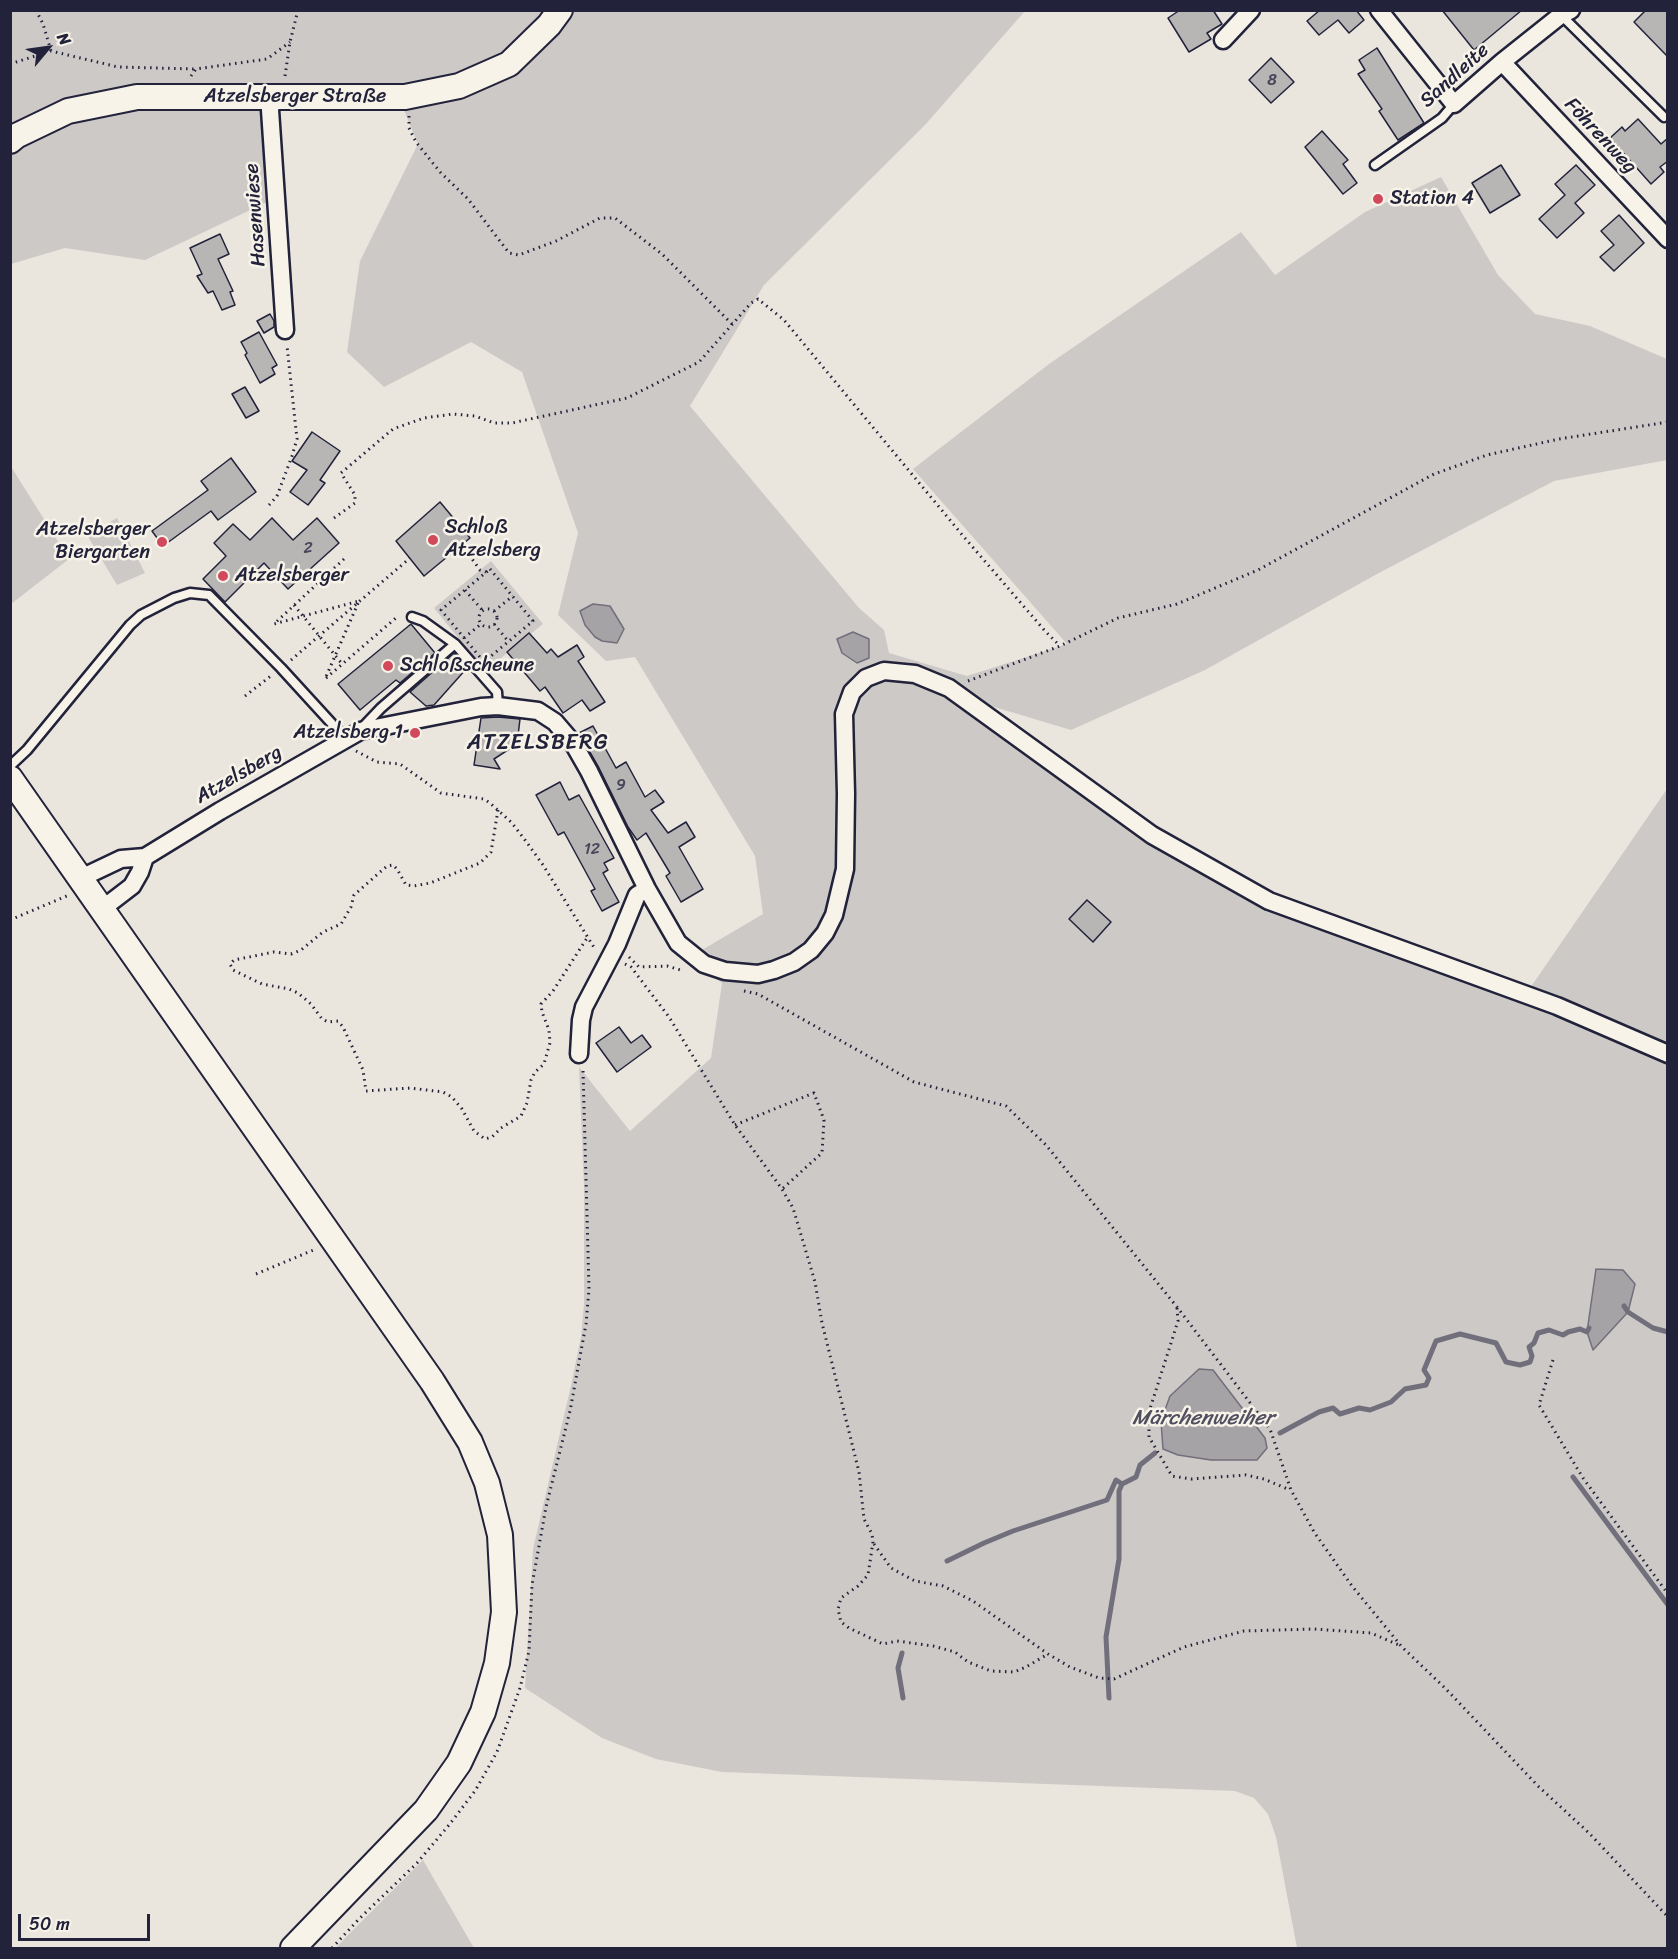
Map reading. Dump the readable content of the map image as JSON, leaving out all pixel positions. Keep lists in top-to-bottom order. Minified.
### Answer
{"streets":{"street":["Sandleite","Atzelsberger Straße","Föhrenweg","Hasenwiese","Atzelsberg"]},"crossings":[["Sandleite","Föhrenweg"],["Atzelsberger Straße","Hasenwiese"]],"districts":["ATZELSBERG"],"water":["Märchenweiher"],"places":["Station 4","Schloß Atzelsberg","Atzelsberger Biergarten","Atzelsberger","Schloßscheune","Atzelsberg 1"],"house_numbers":["8","2","9","12"],"scale_bar":"50 m","north":"top right"}
